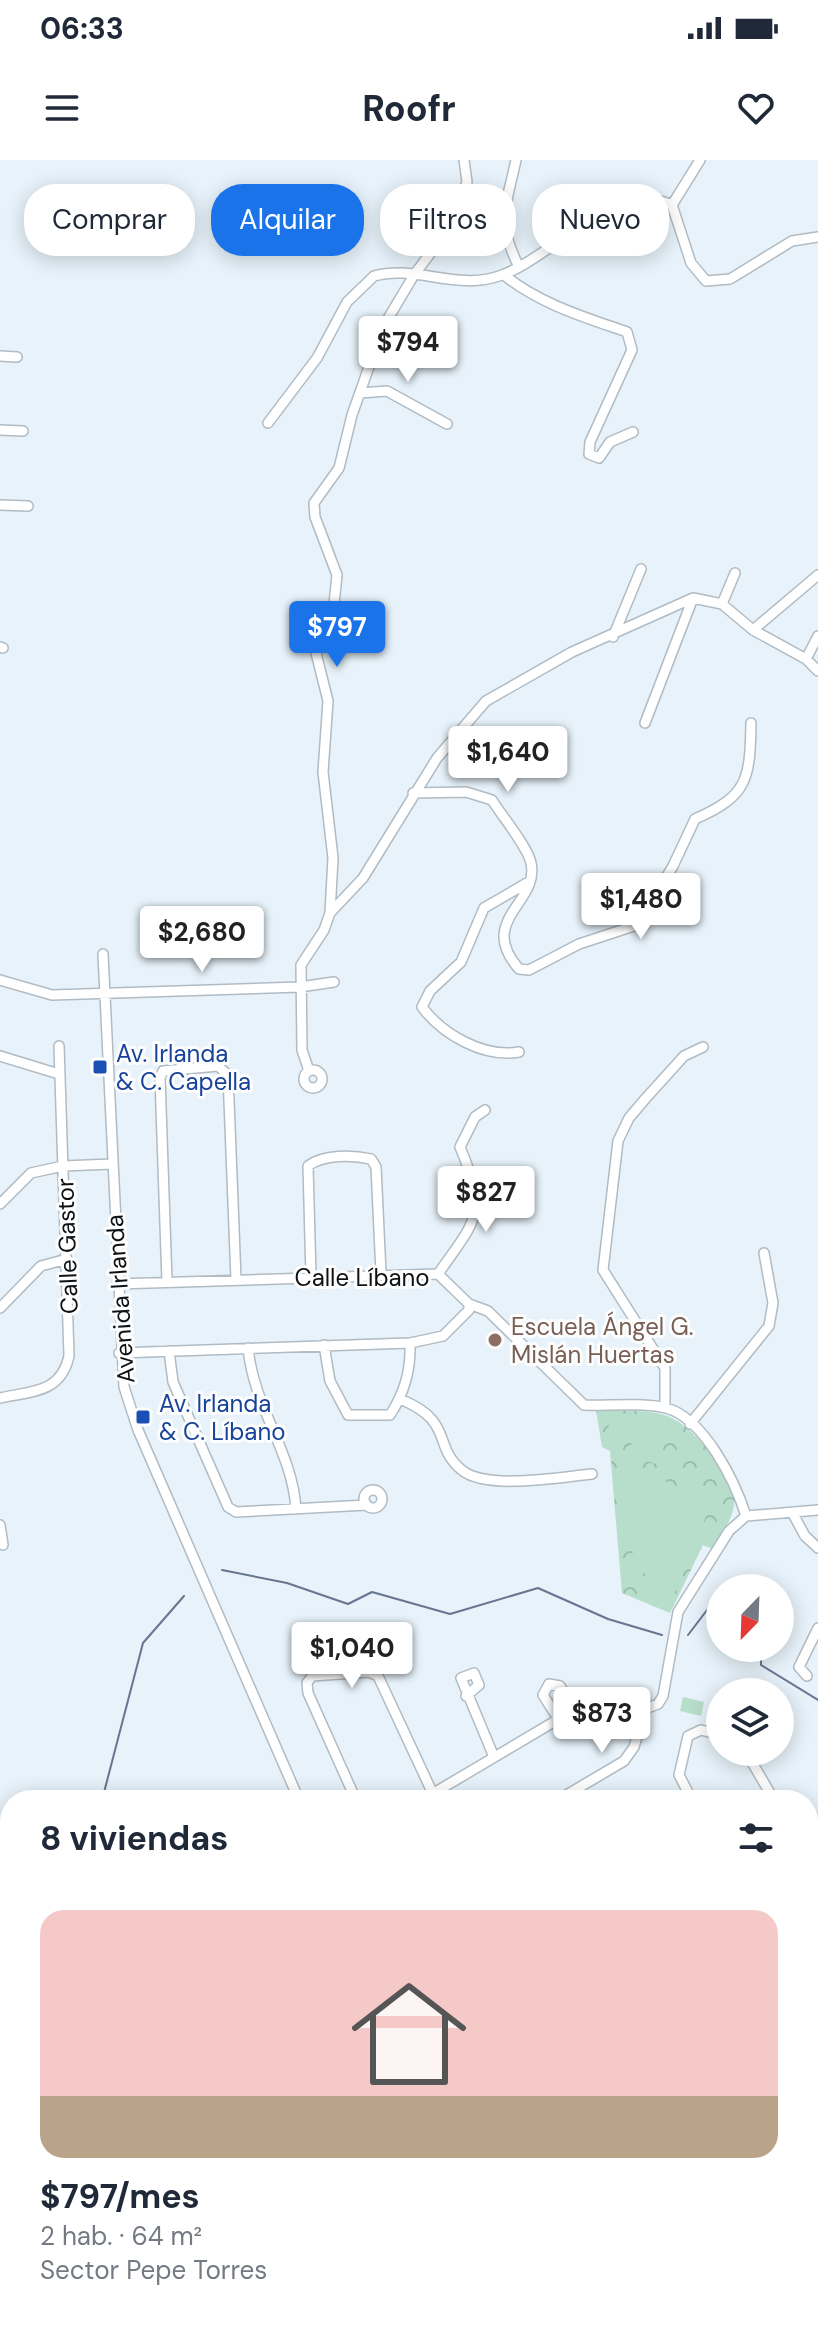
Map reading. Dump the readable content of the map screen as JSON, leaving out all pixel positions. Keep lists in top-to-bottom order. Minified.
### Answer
{"streets":{"street":["Calle Gastor","Calle Líbano","Avenida Irlanda"]},"crossings":[["Calle Líbano","Avenida Irlanda"]],"places":{"transit":["Av. Irlanda & C. Capella","Av. Irlanda & C. Líbano"],"other":["Escuela Ángel G. Mislán Huertas"]},"north":"bottom left","page":{"status":"06:33","header":"Roofr","chip":["Comprar","Alquilar","Filtros","Nuevo"],"price":["$794","$797","$1,640","$1,480","$2,680","$827","$1,040","$873"],"heading":"8 viviendas","list":[{"name":"$797/mes","note":"2 hab. · 64 m² · Sector Pepe Torres"}]}}
